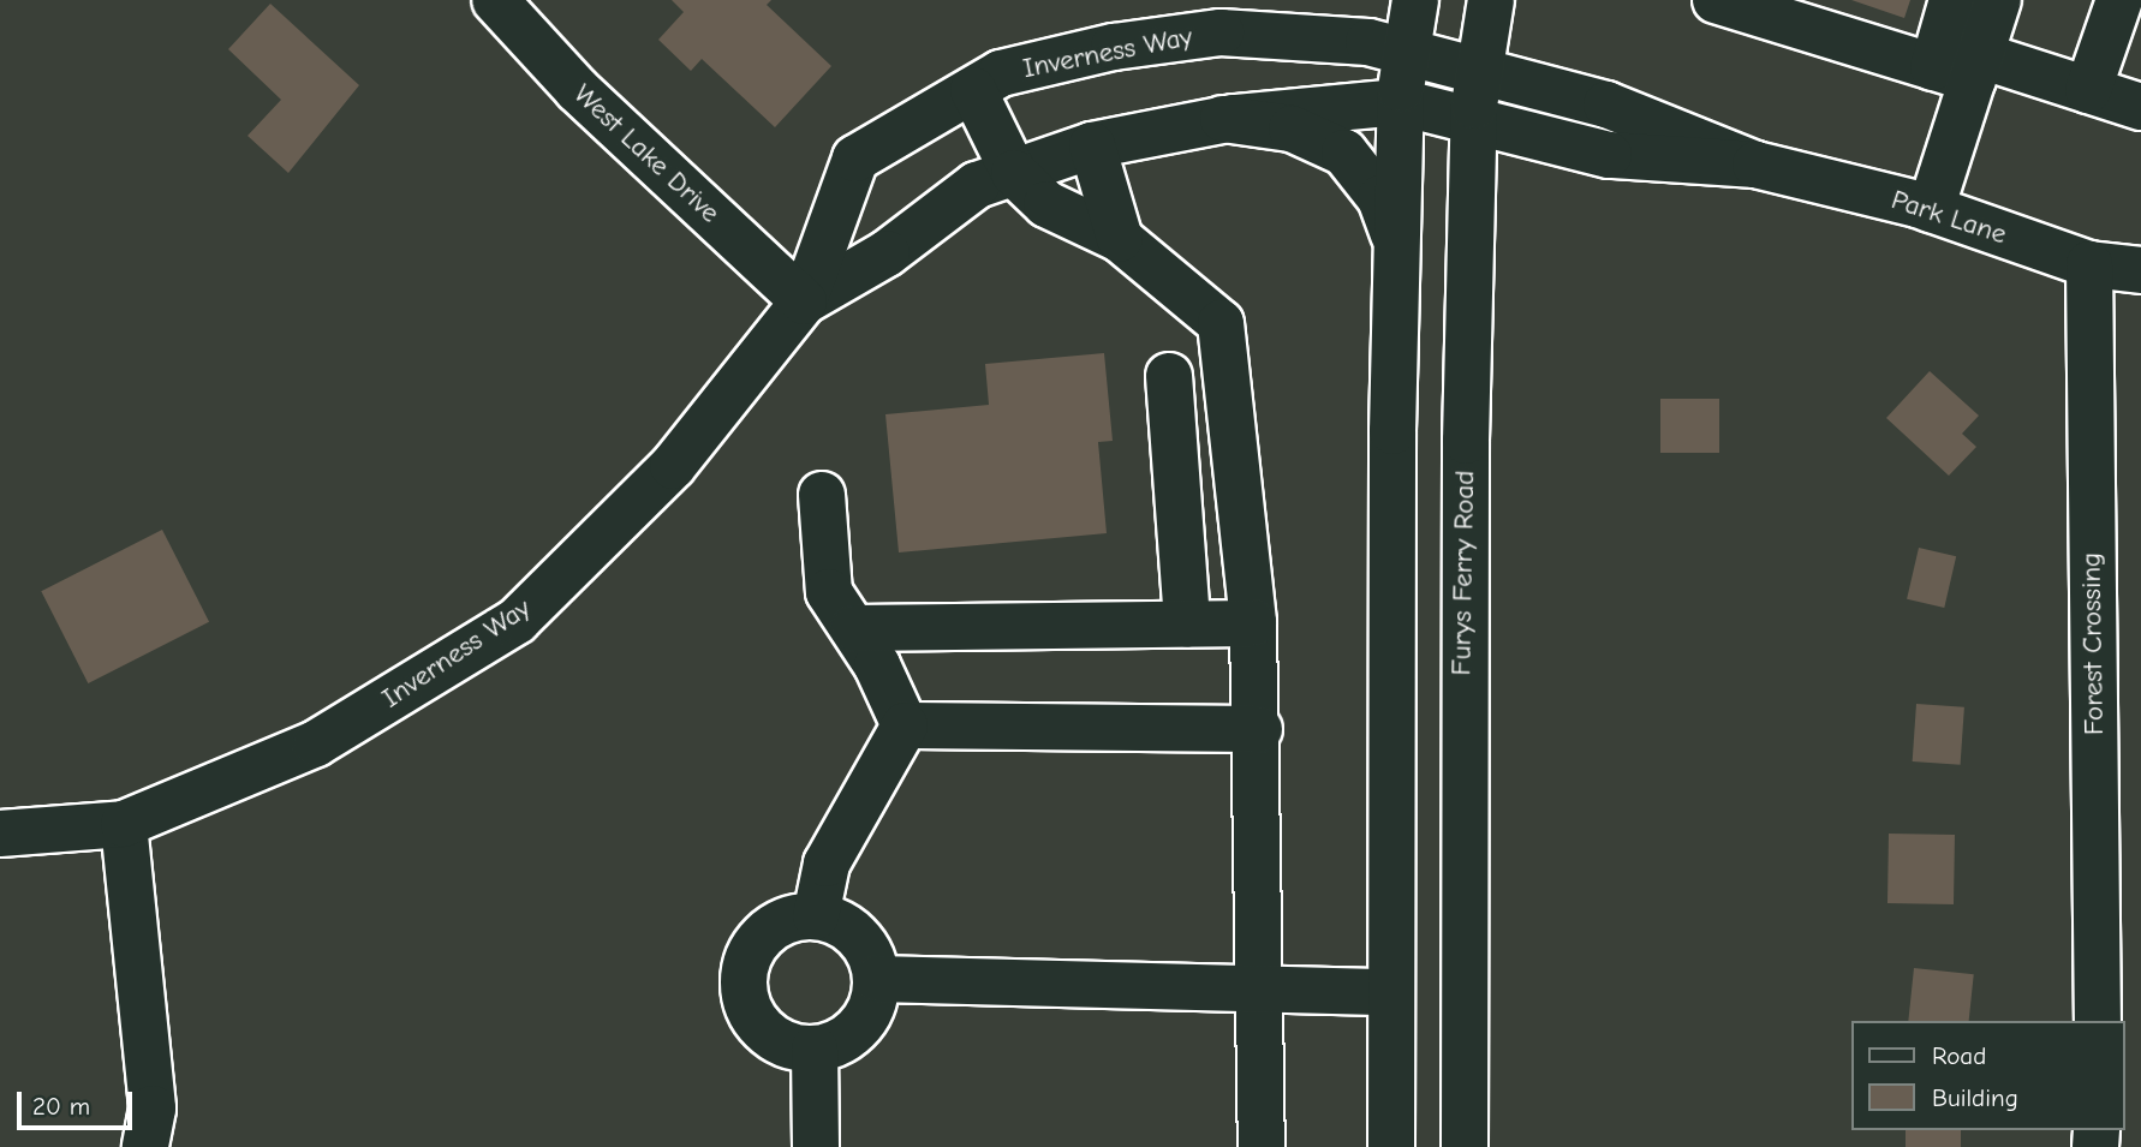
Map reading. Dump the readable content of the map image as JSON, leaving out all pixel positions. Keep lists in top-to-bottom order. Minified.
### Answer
{"streets":{"street":["Inverness Way","West Lake Drive","Park Lane","Furys Ferry Road","Forest Crossing"]},"crossings":[["Inverness Way","West Lake Drive"],["Inverness Way","Park Lane"],["Inverness Way","Furys Ferry Road"],["Park Lane","Furys Ferry Road"],["Park Lane","Forest Crossing"]],"legend":["Road","Building"],"scale_bar":"20 m"}
